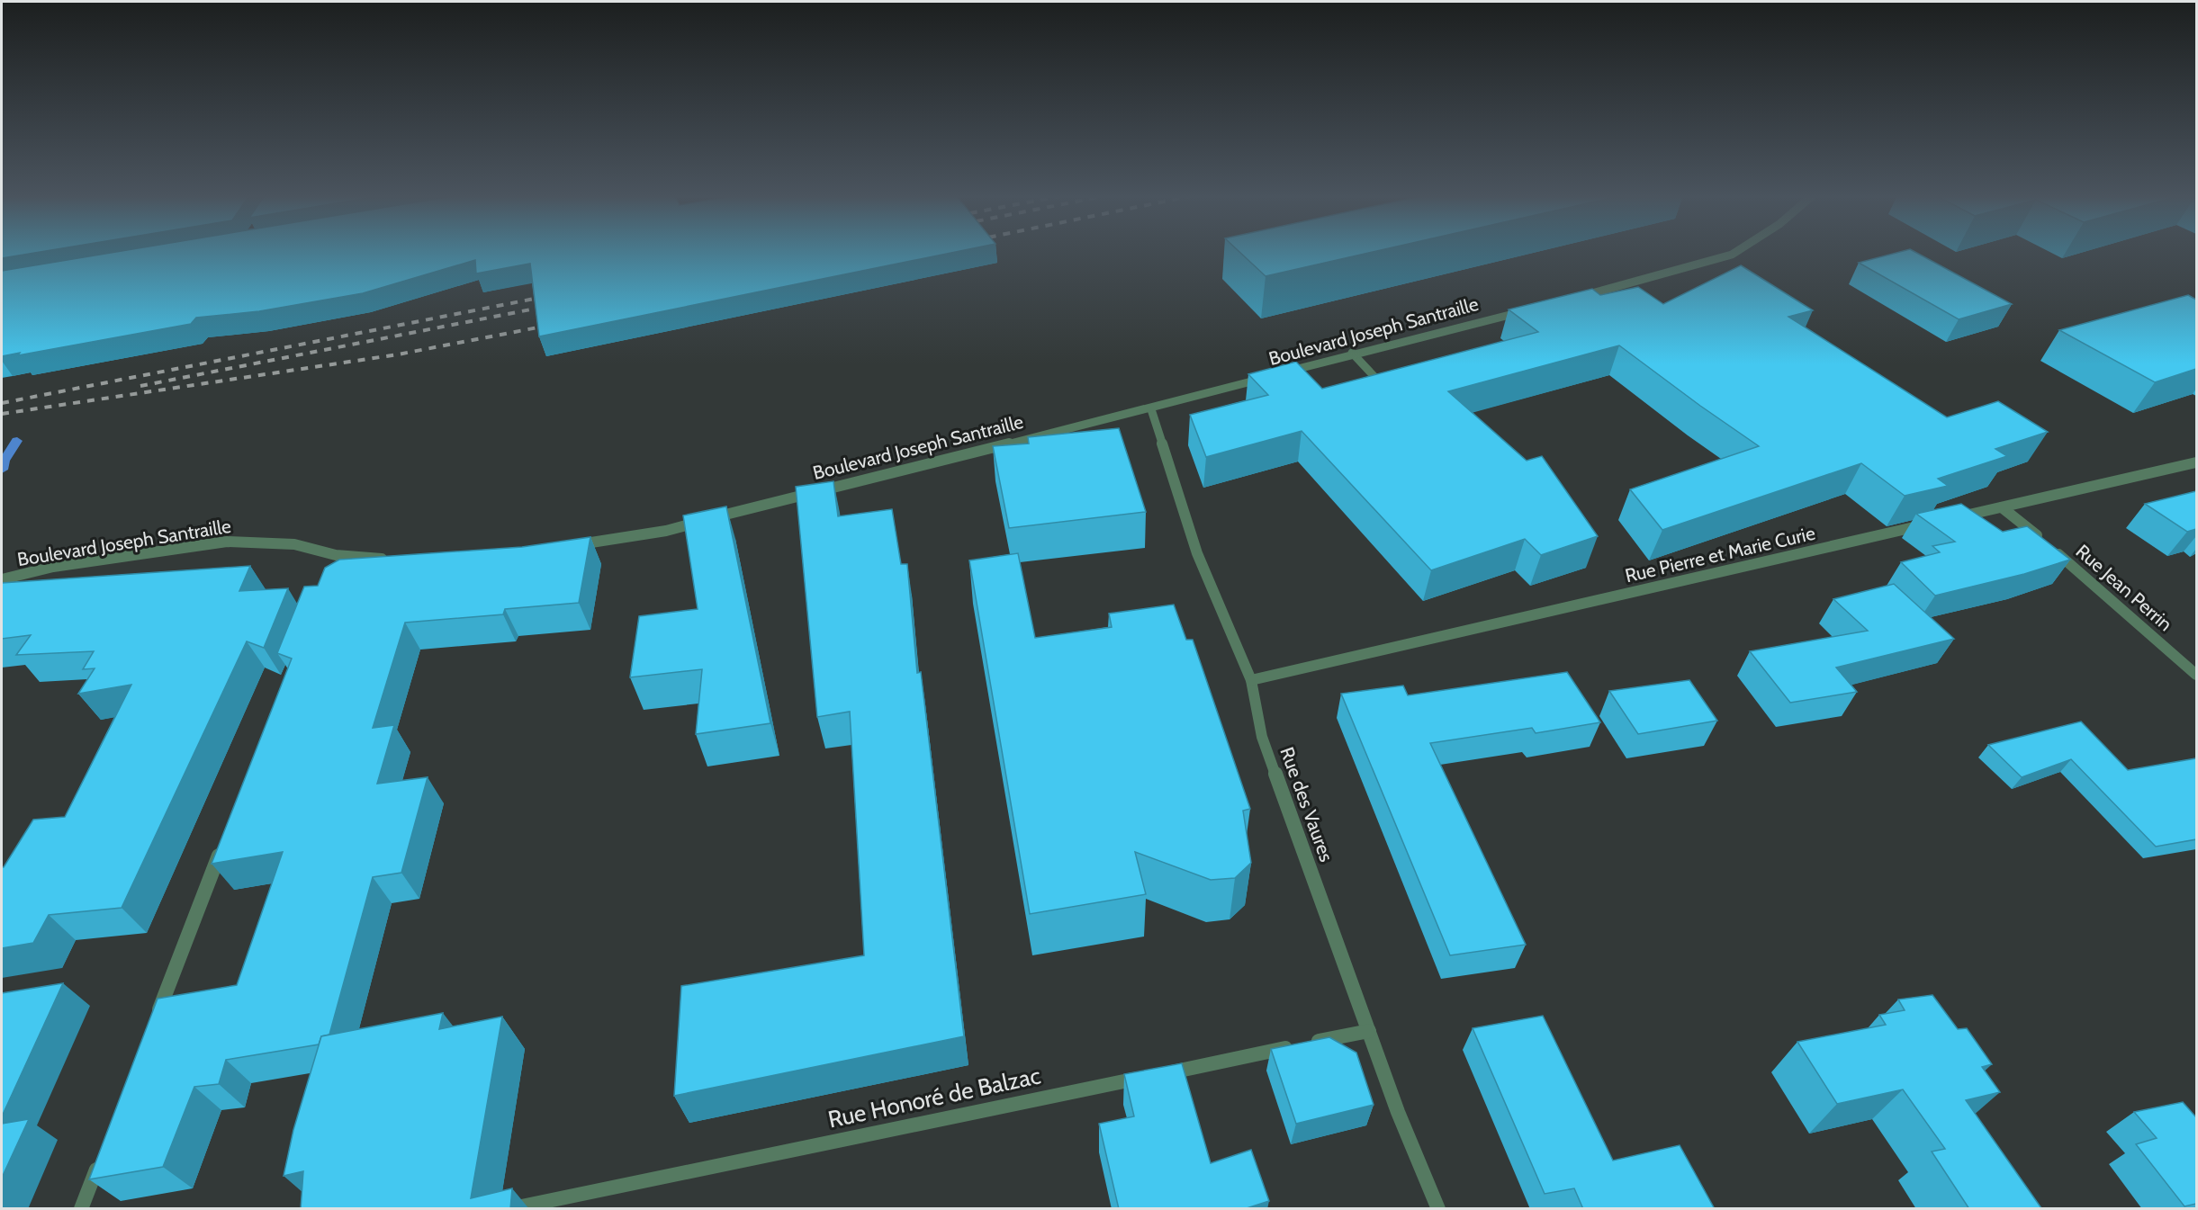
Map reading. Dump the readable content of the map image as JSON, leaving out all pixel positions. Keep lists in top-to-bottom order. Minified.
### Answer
{"streets":{"street":["Boulevard Joseph Santraille","Rue Pierre et Marie Curie","Rue Jean Perrin","Rue des Vaures","Rue Honoré de Balzac"]},"crossings":[["Boulevard Joseph Santraille","Rue des Vaures"],["Rue Pierre et Marie Curie","Rue des Vaures"],["Rue des Vaures","Rue Honoré de Balzac"]]}
